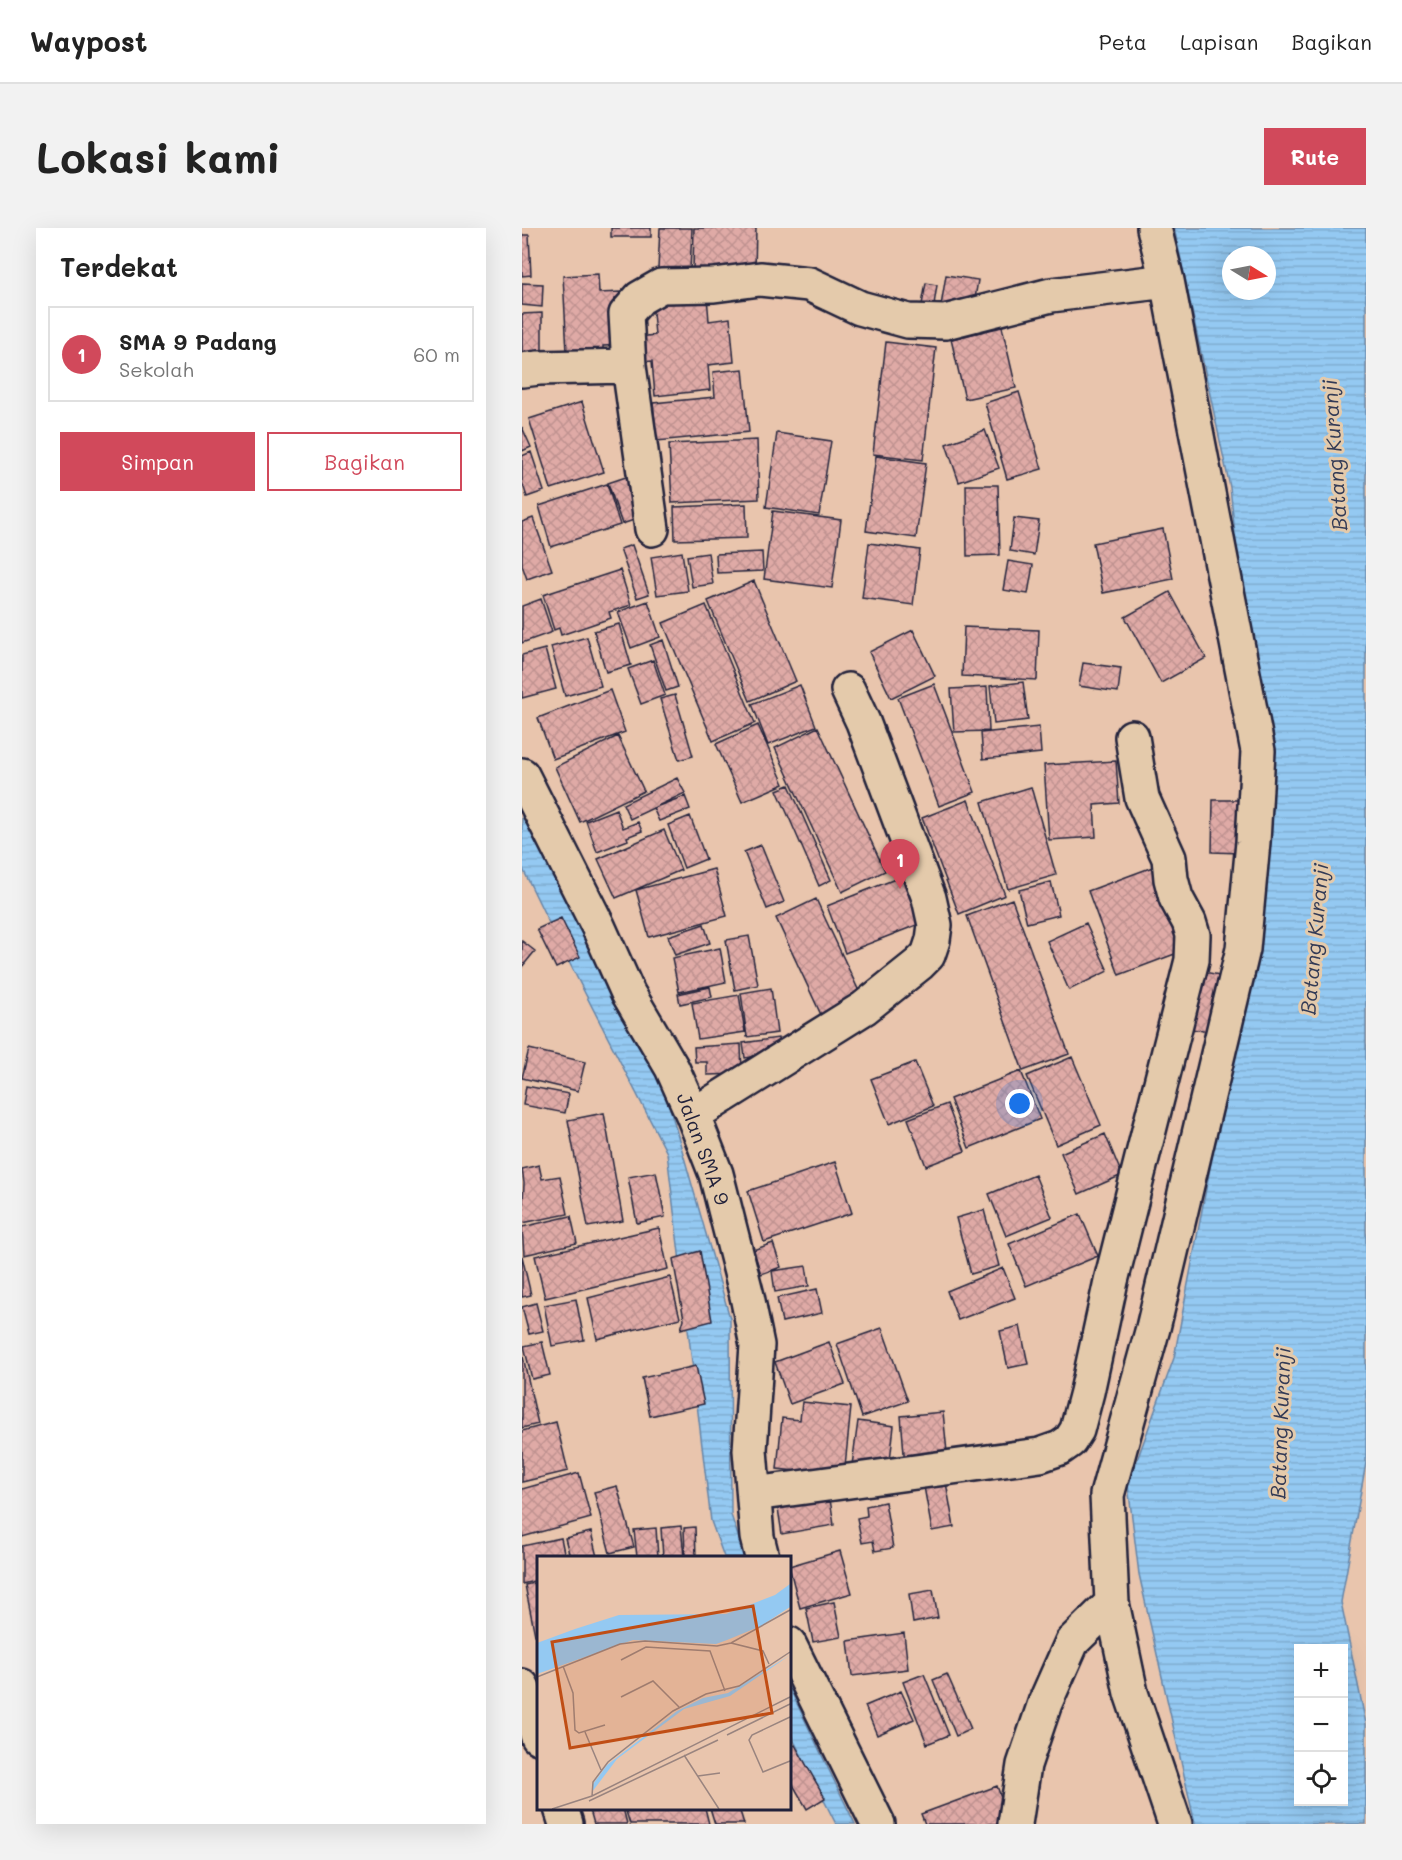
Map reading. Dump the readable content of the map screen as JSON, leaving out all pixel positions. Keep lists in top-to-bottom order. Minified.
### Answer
{"streets":{"street":["Jalan SMA 9"]},"water":["Batang Kuranji"],"north":"right","page":{"header":"Waypost","nav":["Peta","Lapisan","Bagikan"],"buttons":["Rute",["Simpan","Bagikan"]],"title":"Lokasi kami","heading":"Terdekat","list":[{"mark":"1","name":"SMA 9 Padang","note":"Sekolah","value":"60 m"}],"pins":"1","map_buttons":["+","−"]}}
